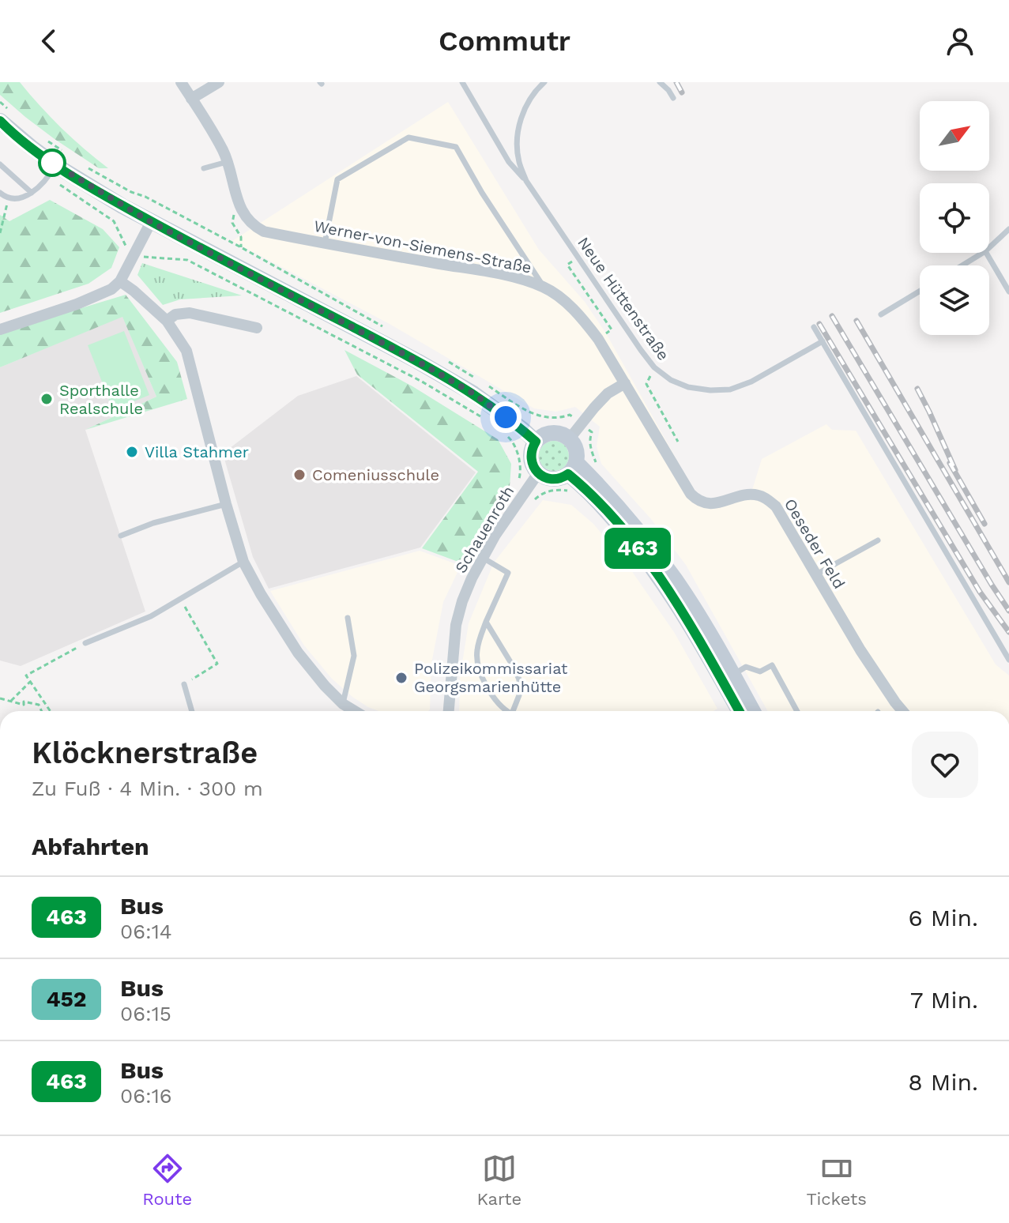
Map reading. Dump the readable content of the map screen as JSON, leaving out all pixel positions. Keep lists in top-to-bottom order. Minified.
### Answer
{"streets":{"street":["Werner-von-Siemens-Straße","Schauenroth","Oeseder Feld"],"lane":["Neue Hüttenstraße"]},"crossings":[["Werner-von-Siemens-Straße","Oeseder Feld"]],"places":["Sporthalle Realschule","Villa Stahmer","Comeniusschule","Polizeikommissariat Georgsmarienhütte"],"lines":["bus line 463"],"north":"top right","page":{"header":"Commutr","on_map":"463","heading":[["Klöcknerstraße","Zu Fuß · 4 Min. · 300 m"],"Abfahrten"],"list":[{"mark":"463","name":"Bus","note":"06:14","value":"6 Min."},{"mark":"452","name":"Bus","note":"06:15","value":"7 Min."},{"mark":"463","name":"Bus","note":"06:16","value":"8 Min."}],"tabs":["Route","Karte","Tickets"]}}
